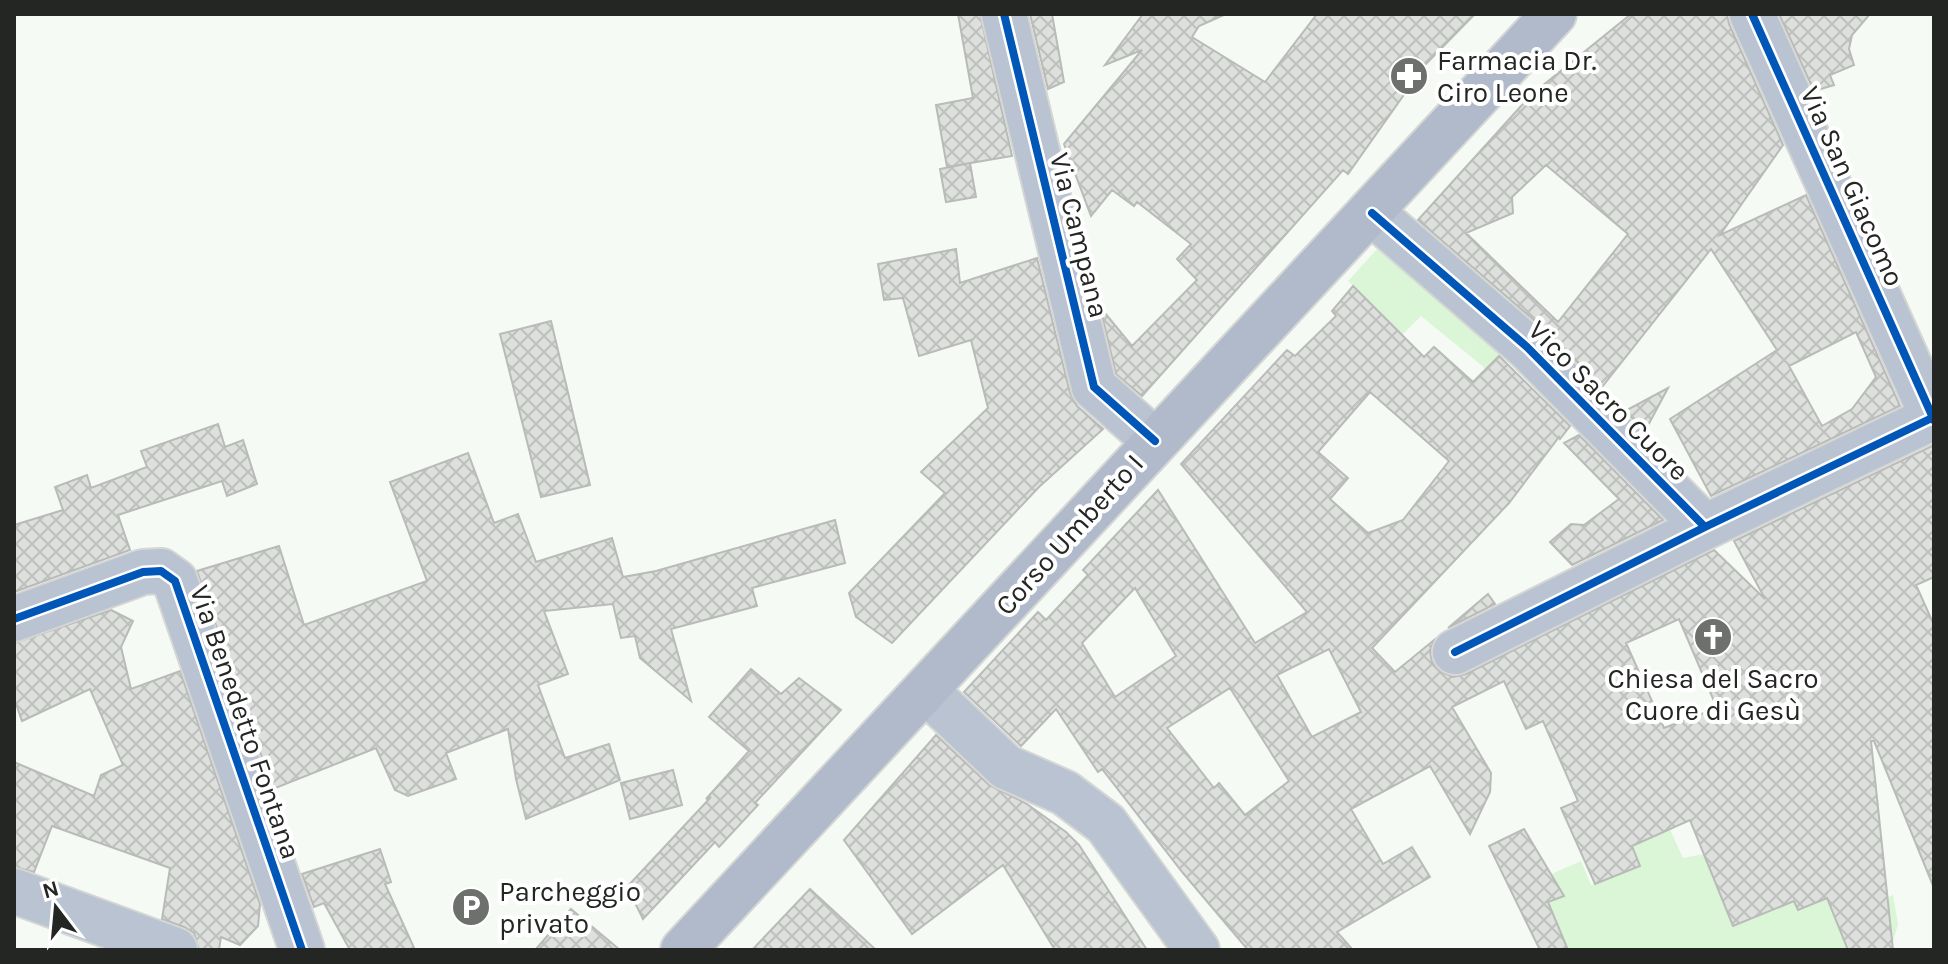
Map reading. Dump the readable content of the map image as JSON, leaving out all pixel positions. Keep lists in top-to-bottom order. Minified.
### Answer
{"streets":{"main road":["Corso Umberto I"],"street":["Via San Giacomo","Via Campana","Vico Sacro Cuore","Via Benedetto Fontana"]},"crossings":[["Via Campana","Corso Umberto I"],["Vico Sacro Cuore","Corso Umberto I"]],"places":{"pharmacy":["Farmacia Dr. Ciro Leone"],"church":["Chiesa del Sacro Cuore di Gesù"],"parking":["Parcheggio privato"]},"north":"top"}
